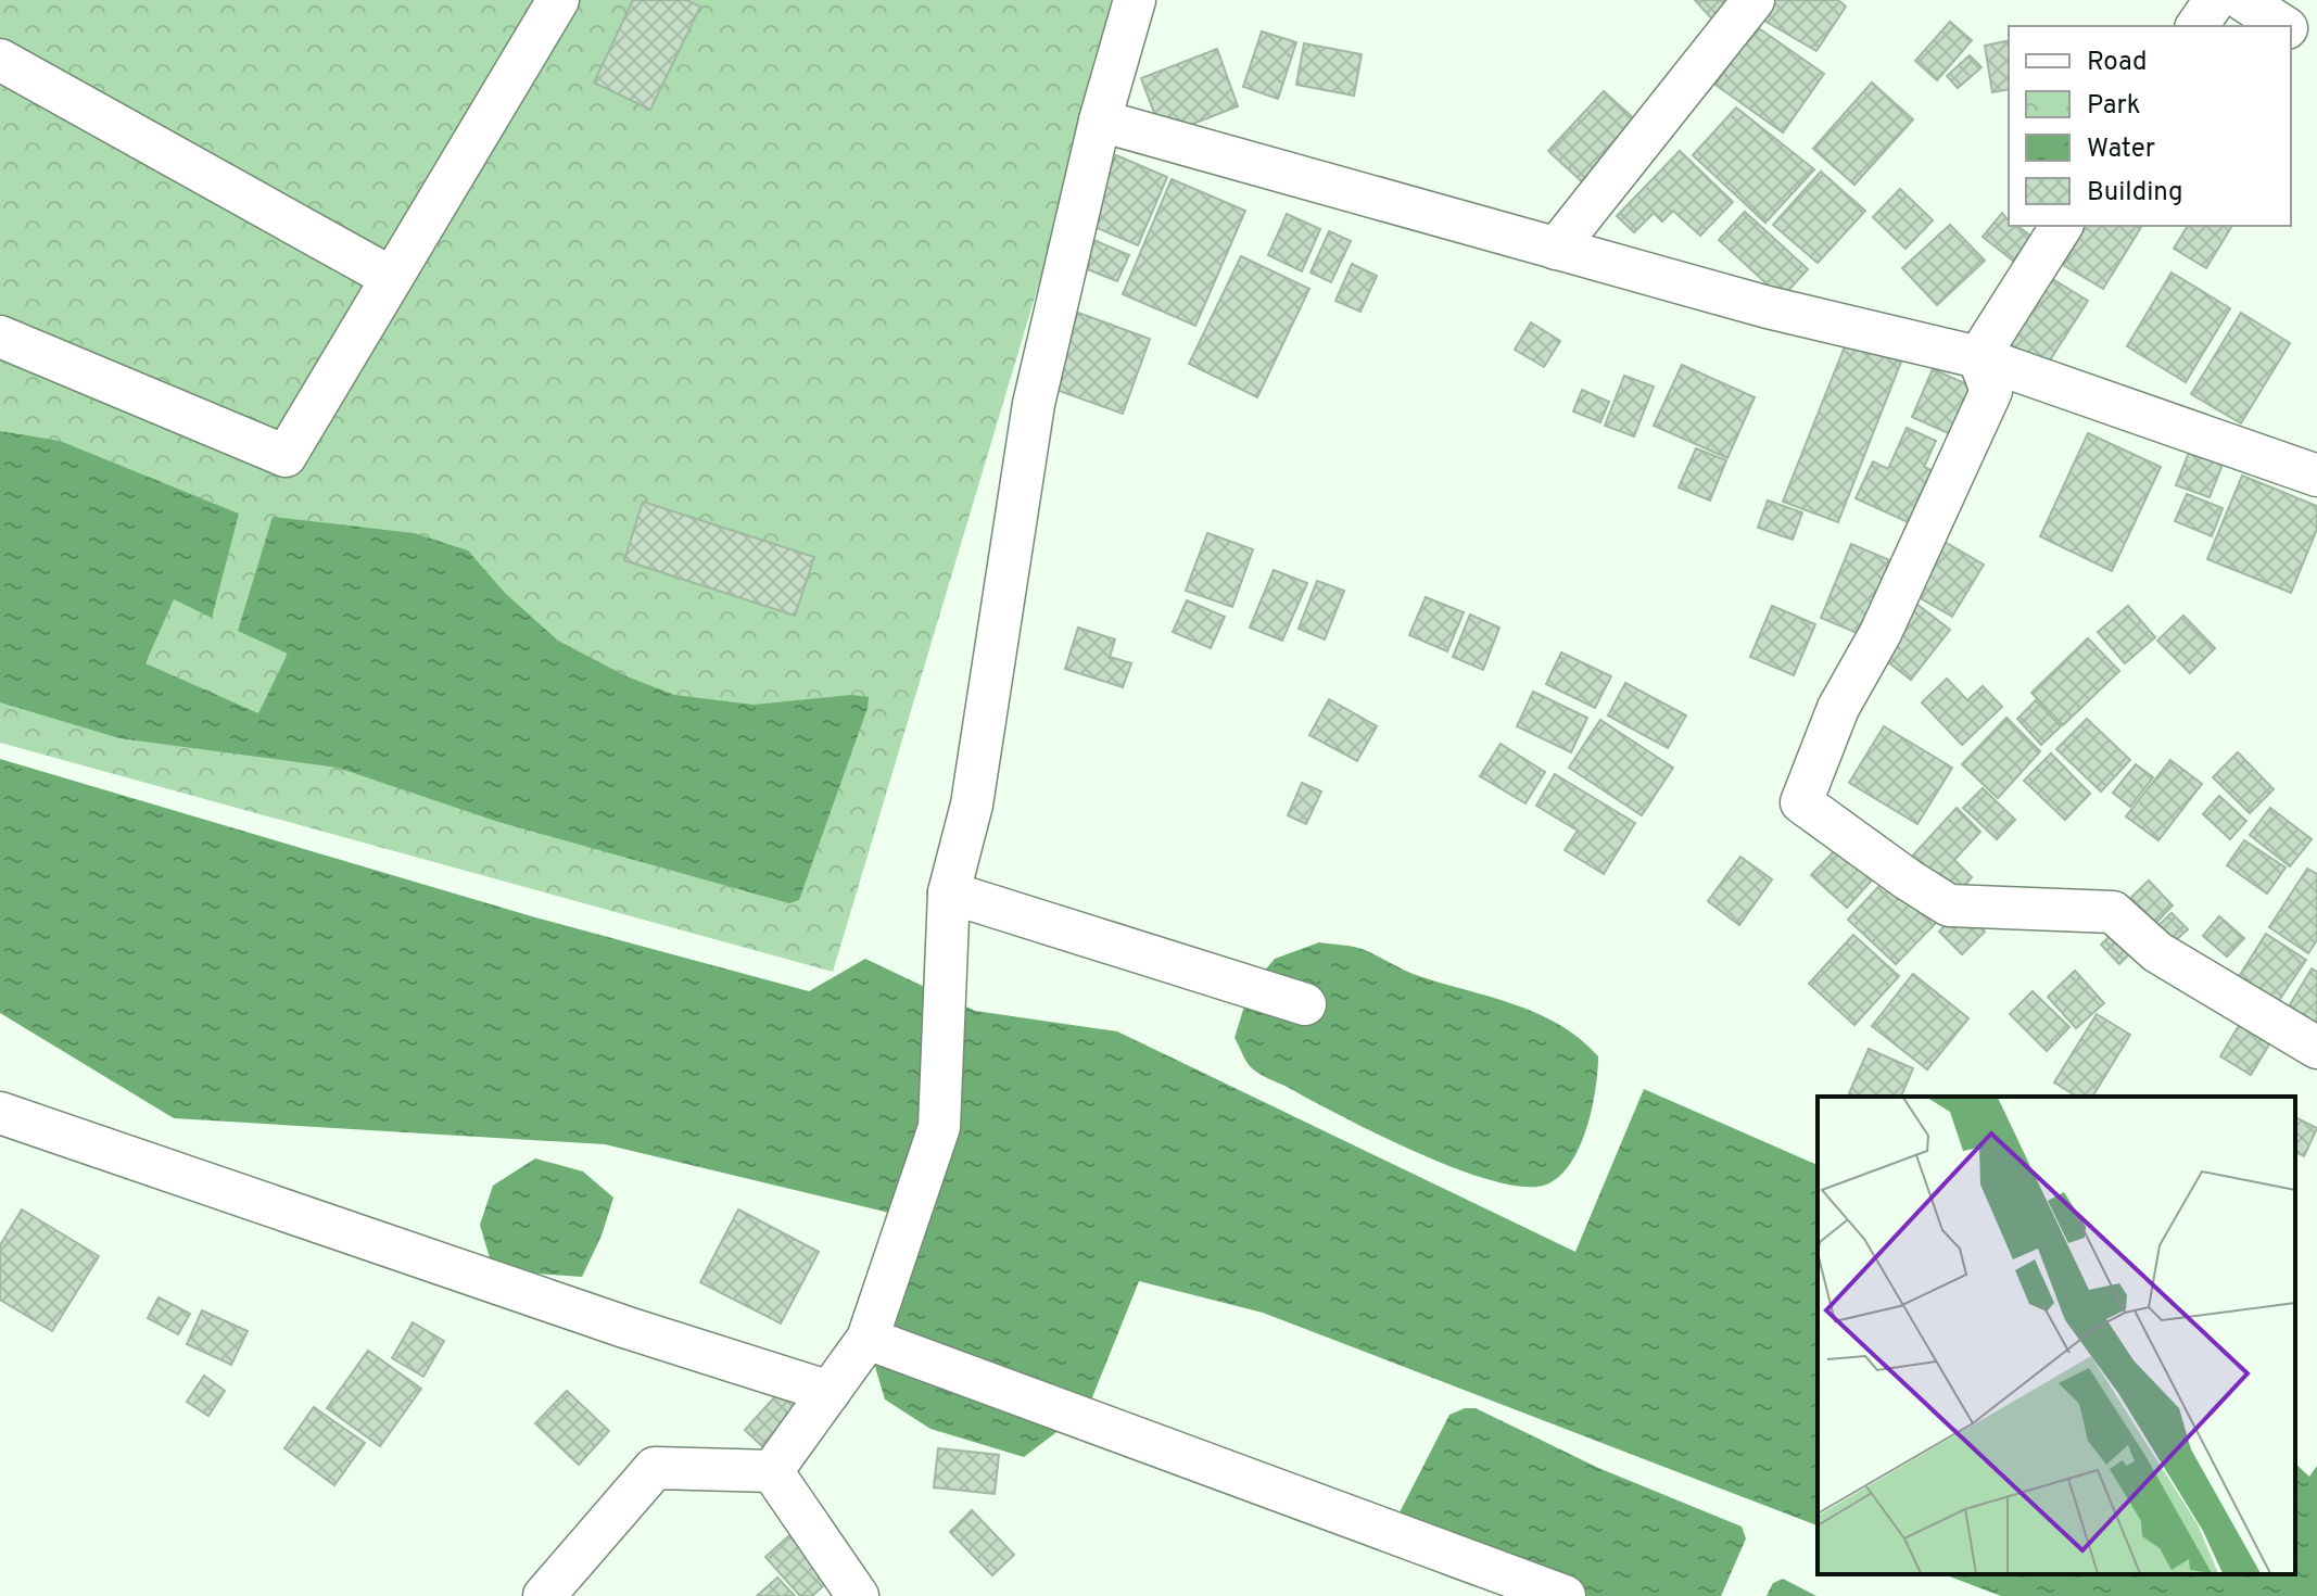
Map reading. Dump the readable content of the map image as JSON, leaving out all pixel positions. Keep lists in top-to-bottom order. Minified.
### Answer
{"legend":["Road","Park","Water","Building"]}
